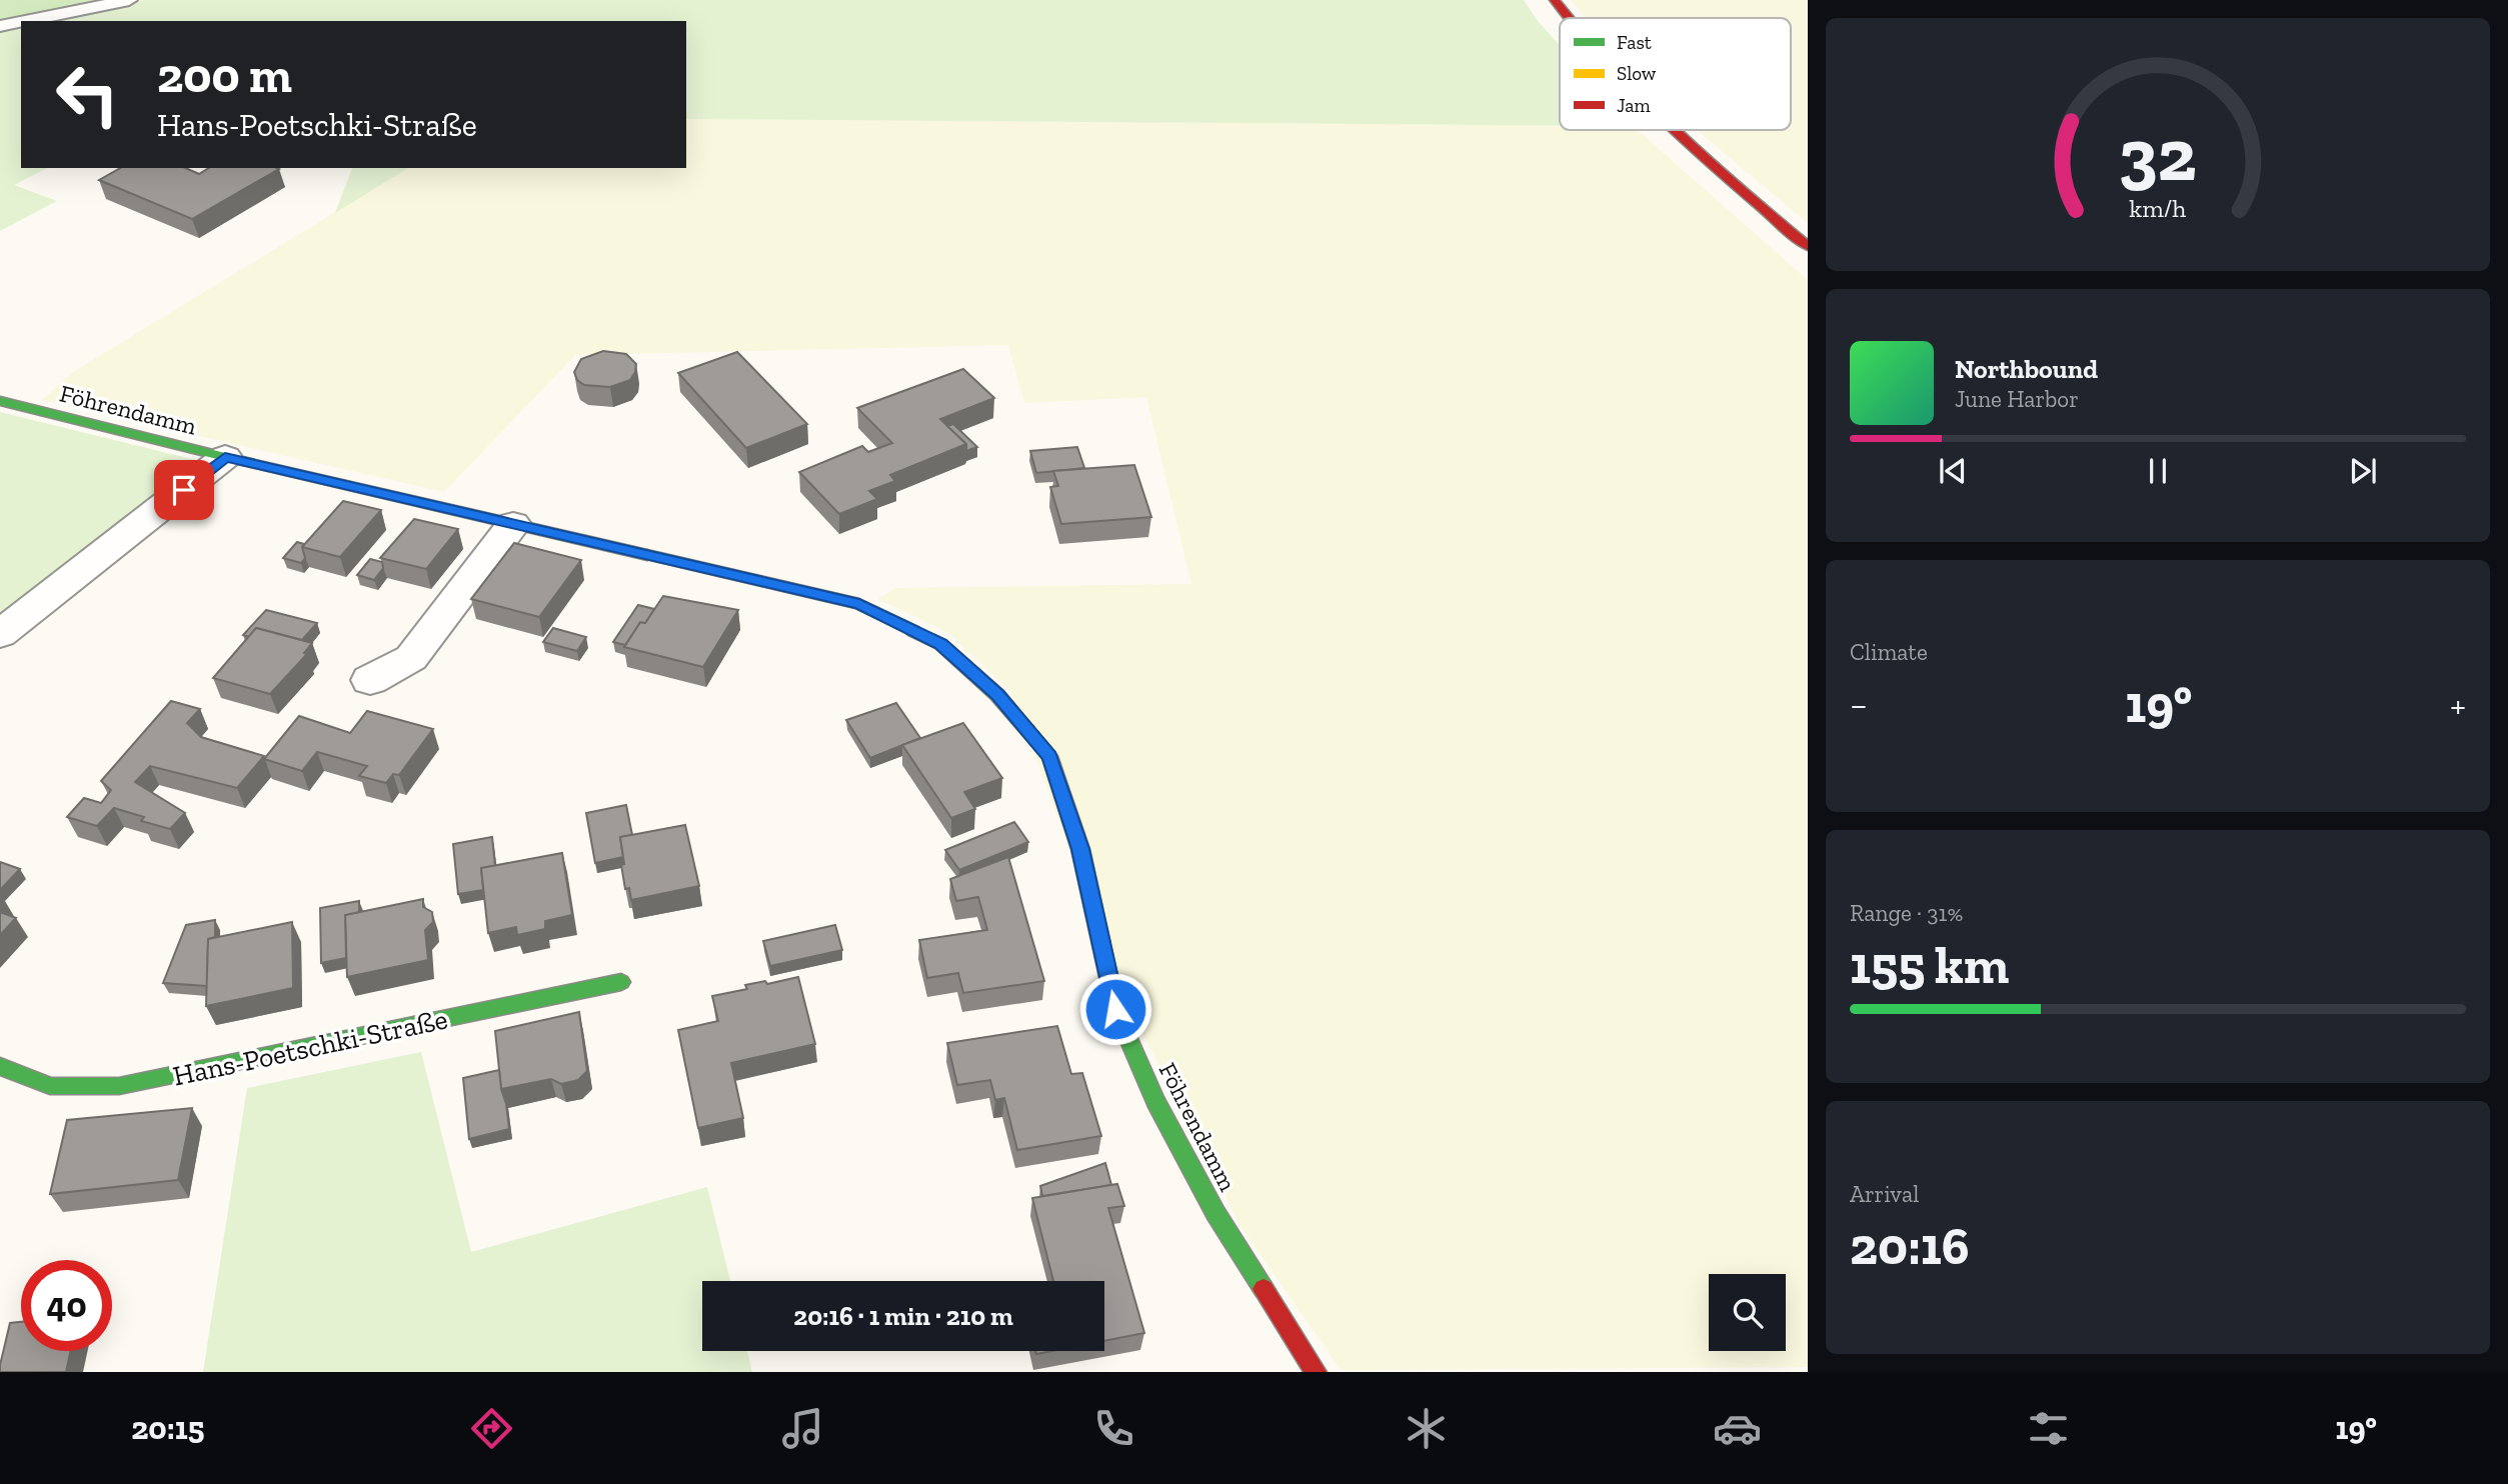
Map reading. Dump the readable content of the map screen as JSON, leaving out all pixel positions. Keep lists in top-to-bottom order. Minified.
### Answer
{"streets":{"street":["Föhrendamm","Hans-Poetschki-Straße"]},"legend":["Fast","Slow","Jam"],"page":{"turn":["200 m","Hans-Poetschki-Straße"],"song":["Northbound","June Harbor"],"tile":["Climate",["Range · 31%","155 km"],["Arrival","20:16"]],"heat":["−","19°","+"],"limit":"40","trip":"20:16 · 1 min · 210 m","tabs":["20:15","19°"],"gauge":["32","km/h"]}}
